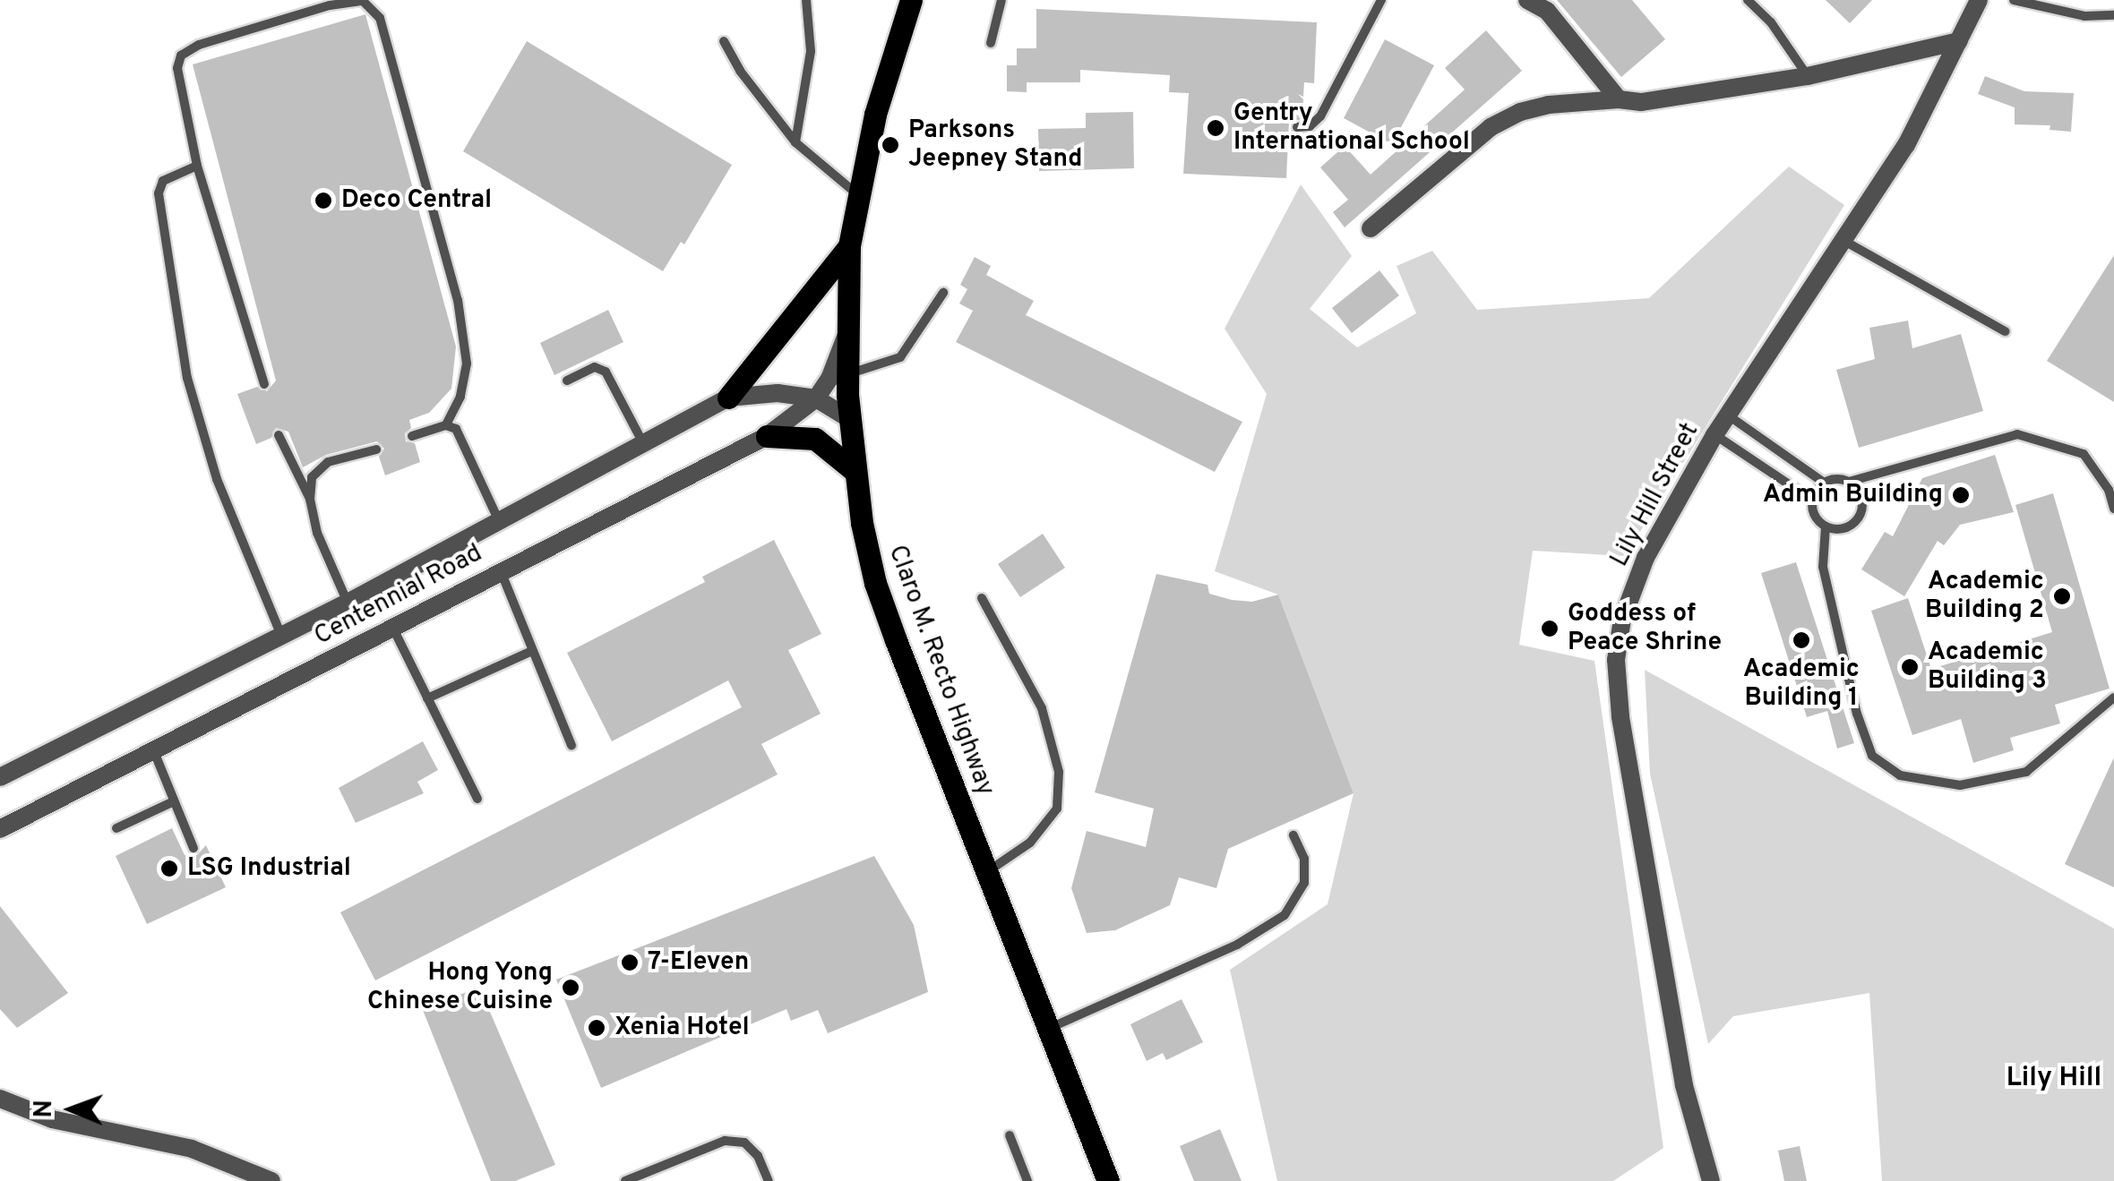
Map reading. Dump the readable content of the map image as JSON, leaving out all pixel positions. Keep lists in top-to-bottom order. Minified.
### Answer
{"streets":{"main road":["Claro M. Recto Highway"],"street":["Lily Hill Street","Centennial Road"]},"crossings":[["Centennial Road","Claro M. Recto Highway"]],"districts":["Lily Hill"],"places":["Gentry International School","Parksons Jeepney Stand","Deco Central","Admin Building","Academic Building 2","Goddess of Peace Shrine","Academic Building 1","Academic Building 3","LSG Industrial","7-Eleven","Hong Yong Chinese Cuisine","Xenia Hotel"],"north":"left"}
